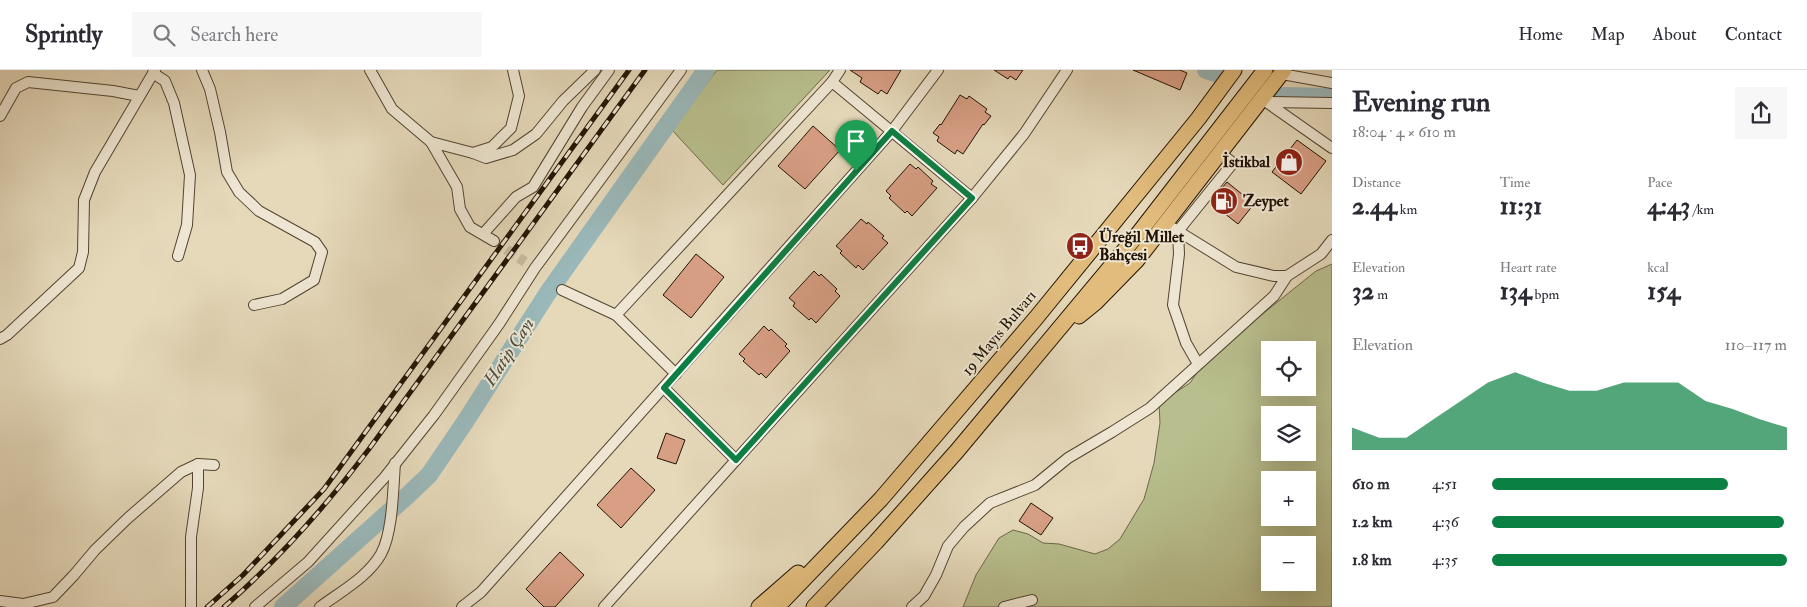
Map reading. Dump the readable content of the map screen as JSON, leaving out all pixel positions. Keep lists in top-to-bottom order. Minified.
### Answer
{"streets":{"highway":["19 Mayıs Bulvarı"]},"water":["Hatip Çayı"],"places":{"shop":["İstikbal"],"fuel station":["Zeypet"],"bus stop":["Üreğil Millet Bahçesi"]},"page":{"header":"Sprintly","search":"Search here","nav":["Home","Map","About","Contact"],"heading":["Evening run","18:04 · 4 × 610 m"],"stats":[["Distance","2.44 km"],["Time","11:31"],["Pace","4:43 /km"],["Elevation","32 m"],["Heart rate","134 bpm"],["kcal","154"]],"chart":["Elevation","110–117 m"],"map_buttons":["+","−"],"list":[{"name":"610 m","note":"4:51"},{"name":"1.2 km","note":"4:36"},{"name":"1.8 km","note":"4:35"}]}}
